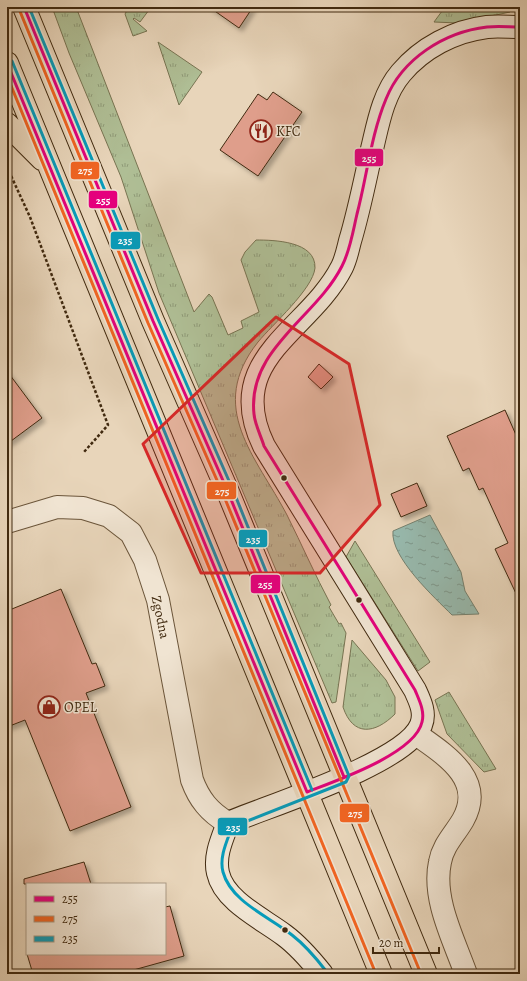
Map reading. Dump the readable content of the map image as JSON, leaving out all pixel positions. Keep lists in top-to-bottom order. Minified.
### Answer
{"streets":{"street":["Zgodna"]},"places":{"restaurant":["KFC"],"shop":["OPEL"]},"lines":["transit line 255","transit line 235","transit line 275"],"legend":["255","275","235"],"scale_bar":"20 m"}
